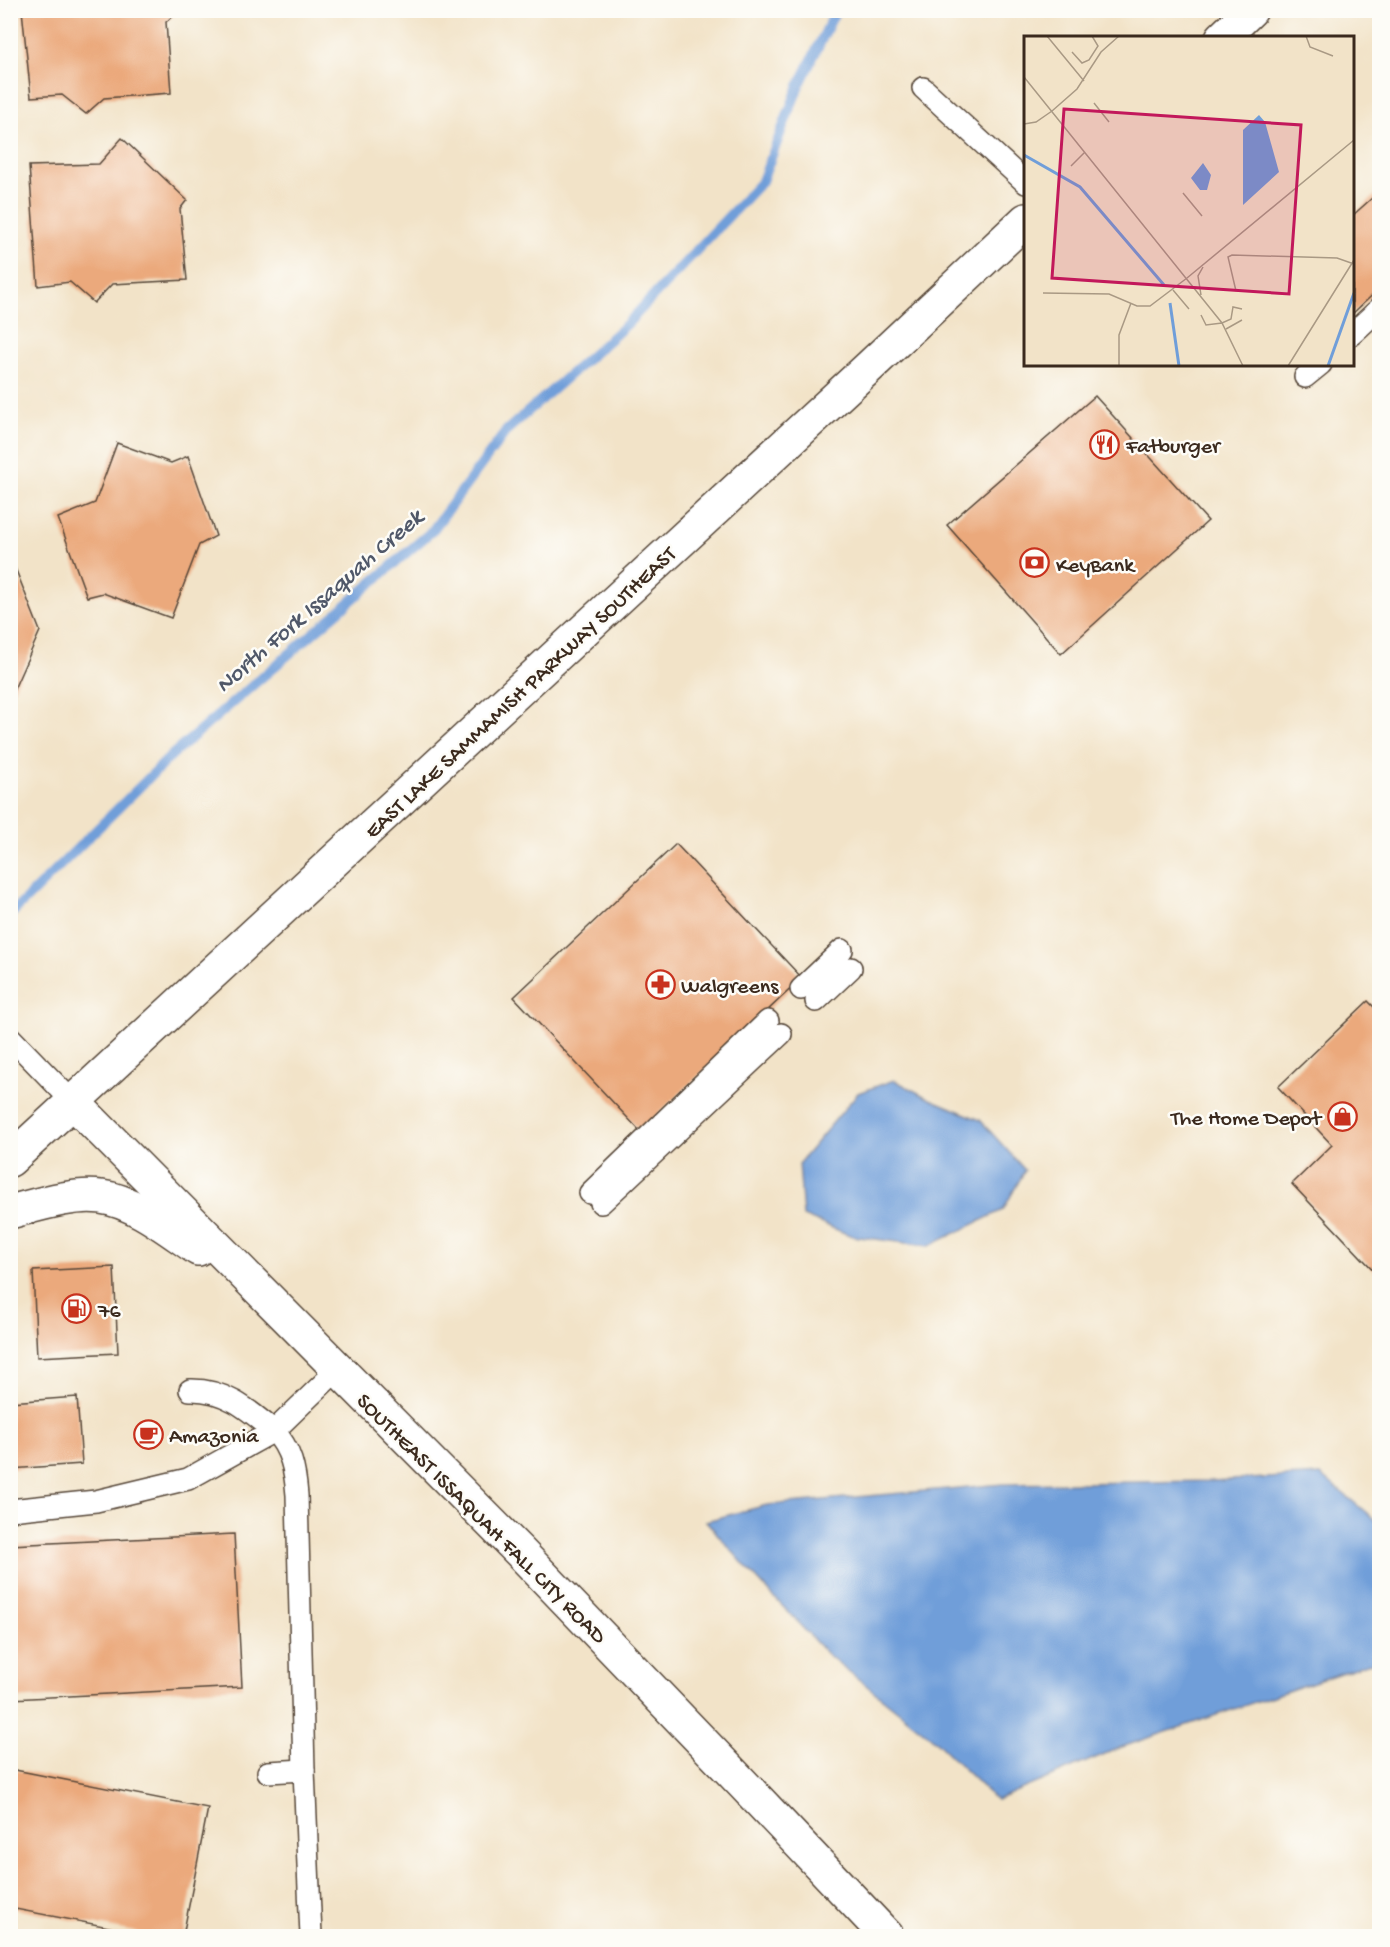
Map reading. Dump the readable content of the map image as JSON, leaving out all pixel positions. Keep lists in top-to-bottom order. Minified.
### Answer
{"streets":{"main road":["EAST LAKE SAMMAMISH PARKWAY SOUTHEAST","SOUTHEAST ISSAQUAH FALL CITY ROAD"]},"crossings":[["EAST LAKE SAMMAMISH PARKWAY SOUTHEAST","SOUTHEAST ISSAQUAH FALL CITY ROAD"]],"water":["North Fork Issaquah Creek"],"places":{"restaurant":["Fatburger"],"bank":["KeyBank"],"pharmacy":["Walgreens"],"shop":["The Home Depot"],"fuel station":["76"],"cafe":["Amazonia"]}}
